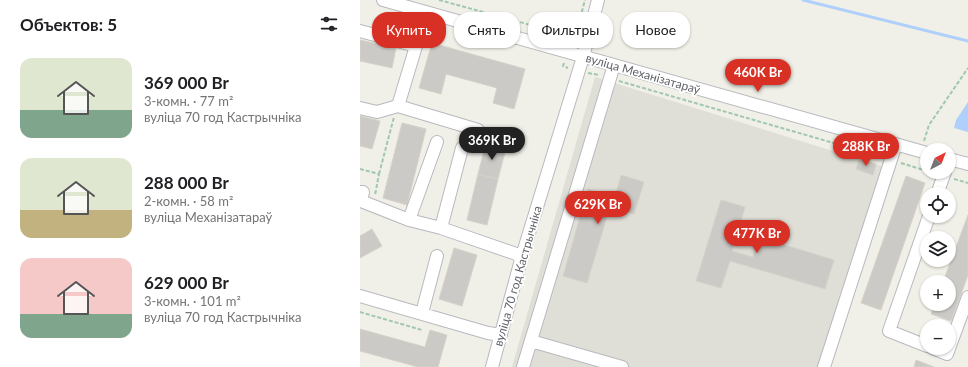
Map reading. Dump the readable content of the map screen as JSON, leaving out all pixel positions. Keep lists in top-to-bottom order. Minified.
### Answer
{"streets":{"street":["вуліца Механізатараў","вуліца 70 год Кастрычніка"]},"crossings":[["вуліца Механізатараў","вуліца 70 год Кастрычніка"]],"north":"top right","page":{"heading":"Объектов: 5","chip":["Купить","Снять","Фильтры","Новое"],"list":[{"name":"369 000 Br","note":"3-комн. · 77 m² · вуліца 70 год Кастрычніка"},{"name":"288 000 Br","note":"2-комн. · 58 m² · вуліца Механізатараў"},{"name":"629 000 Br","note":"3-комн. · 101 m² · вуліца 70 год Кастрычніка"}],"price":["460K Br","369K Br","288K Br","629K Br","477K Br"],"map_buttons":["+","−"]}}
